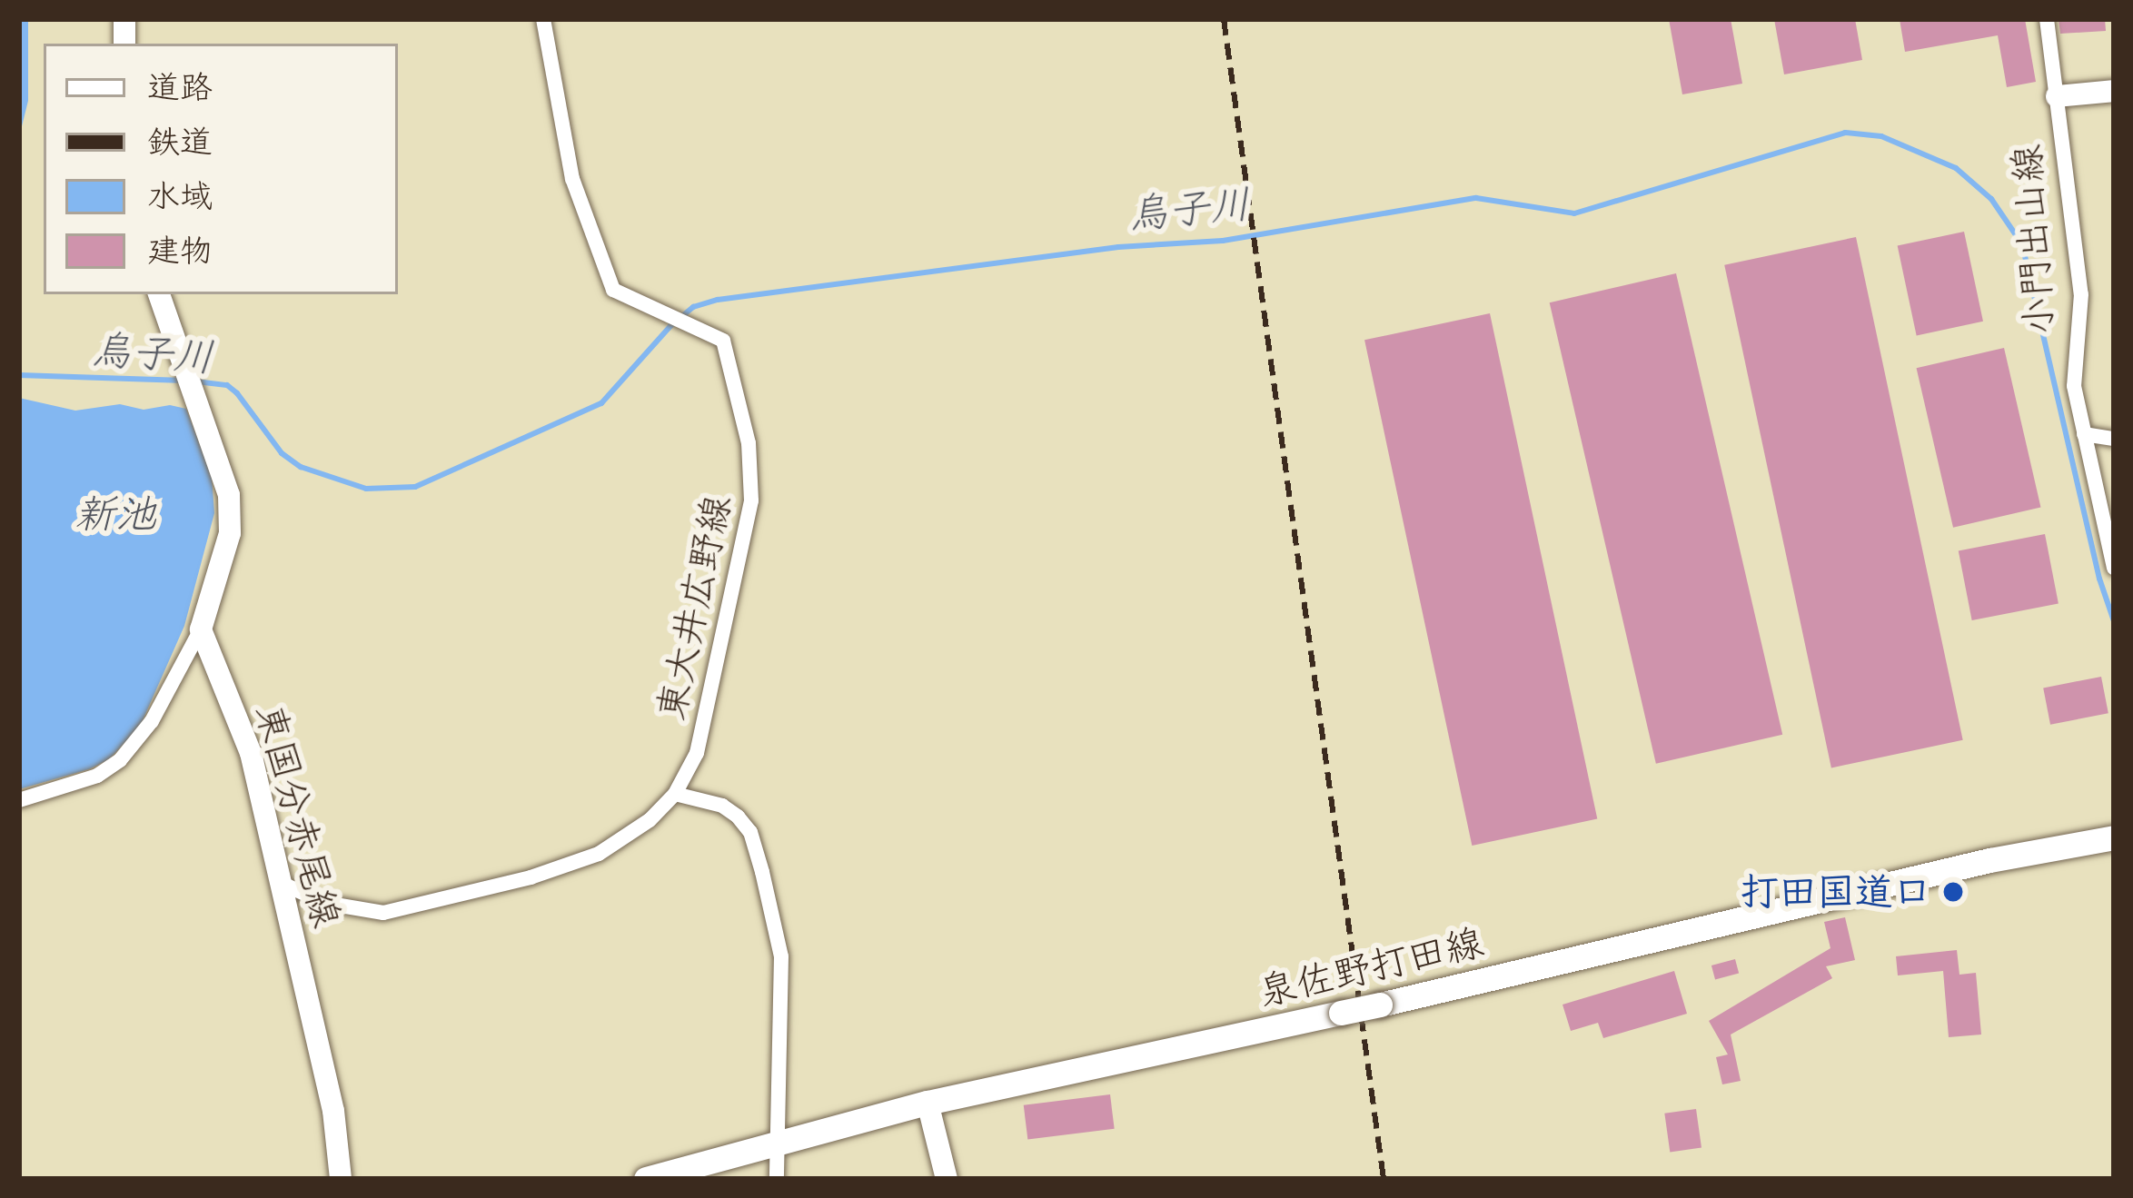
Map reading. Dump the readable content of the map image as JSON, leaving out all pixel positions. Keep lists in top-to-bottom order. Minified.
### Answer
{"streets":{"main road":["泉佐野打田線"],"street":["小門出山線","東大井広野線","東国分赤尾線"]},"crossings":[["東大井広野線","東国分赤尾線"]],"water":["烏子川","新池"],"places":["打田国道口"],"legend":["道路","鉄道","水域","建物"]}
